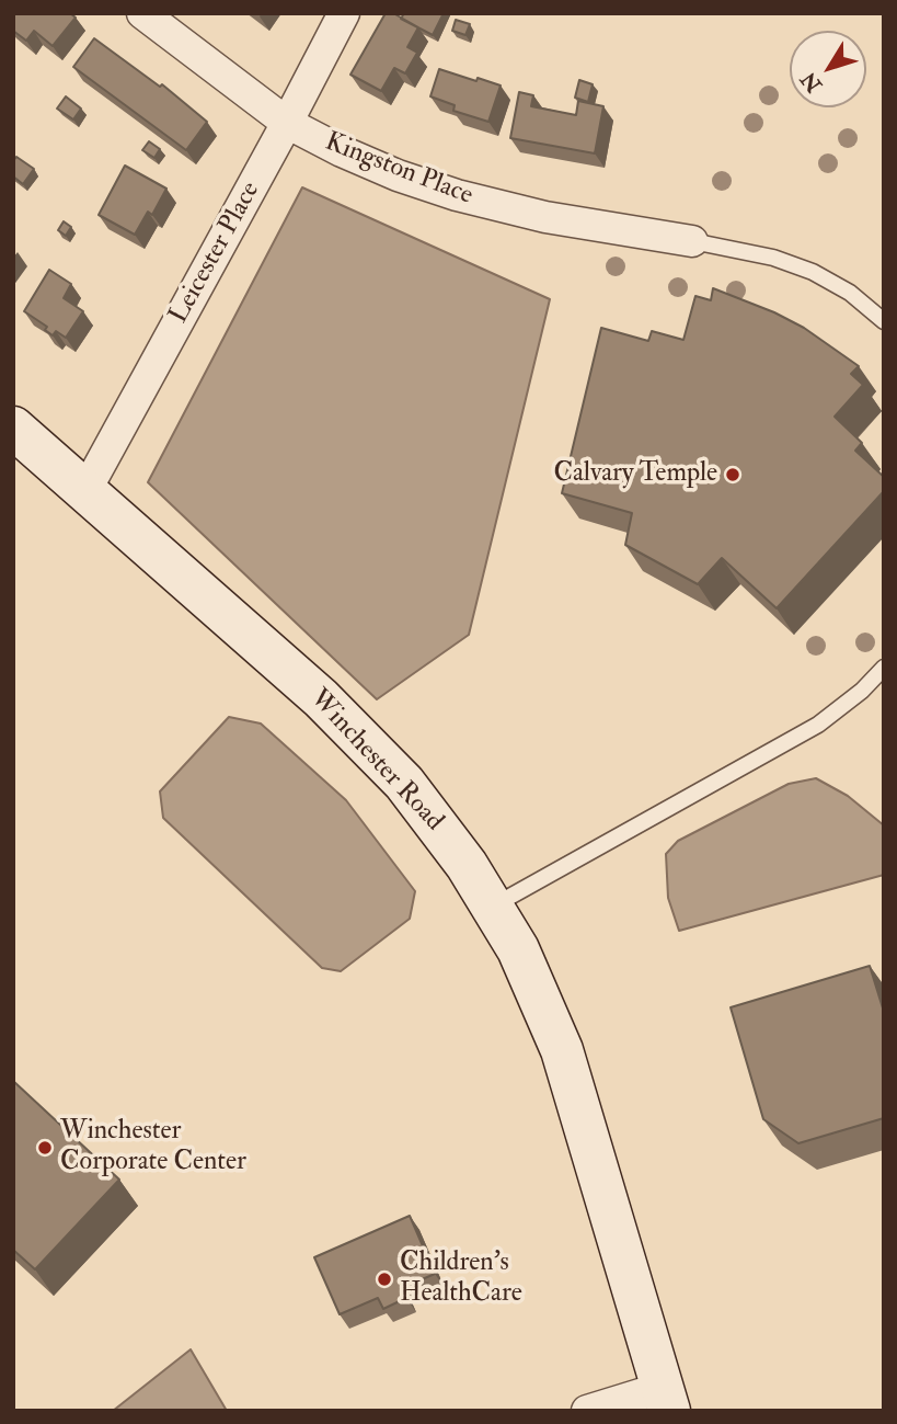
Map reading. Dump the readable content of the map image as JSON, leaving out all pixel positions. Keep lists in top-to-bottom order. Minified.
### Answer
{"streets":{"street":["Kingston Place","Leicester Place","Winchester Road"]},"crossings":[["Kingston Place","Leicester Place"],["Leicester Place","Winchester Road"]],"places":["Calvary Temple","Winchester Corporate Center","Children's HealthCare"],"north":"bottom left"}
